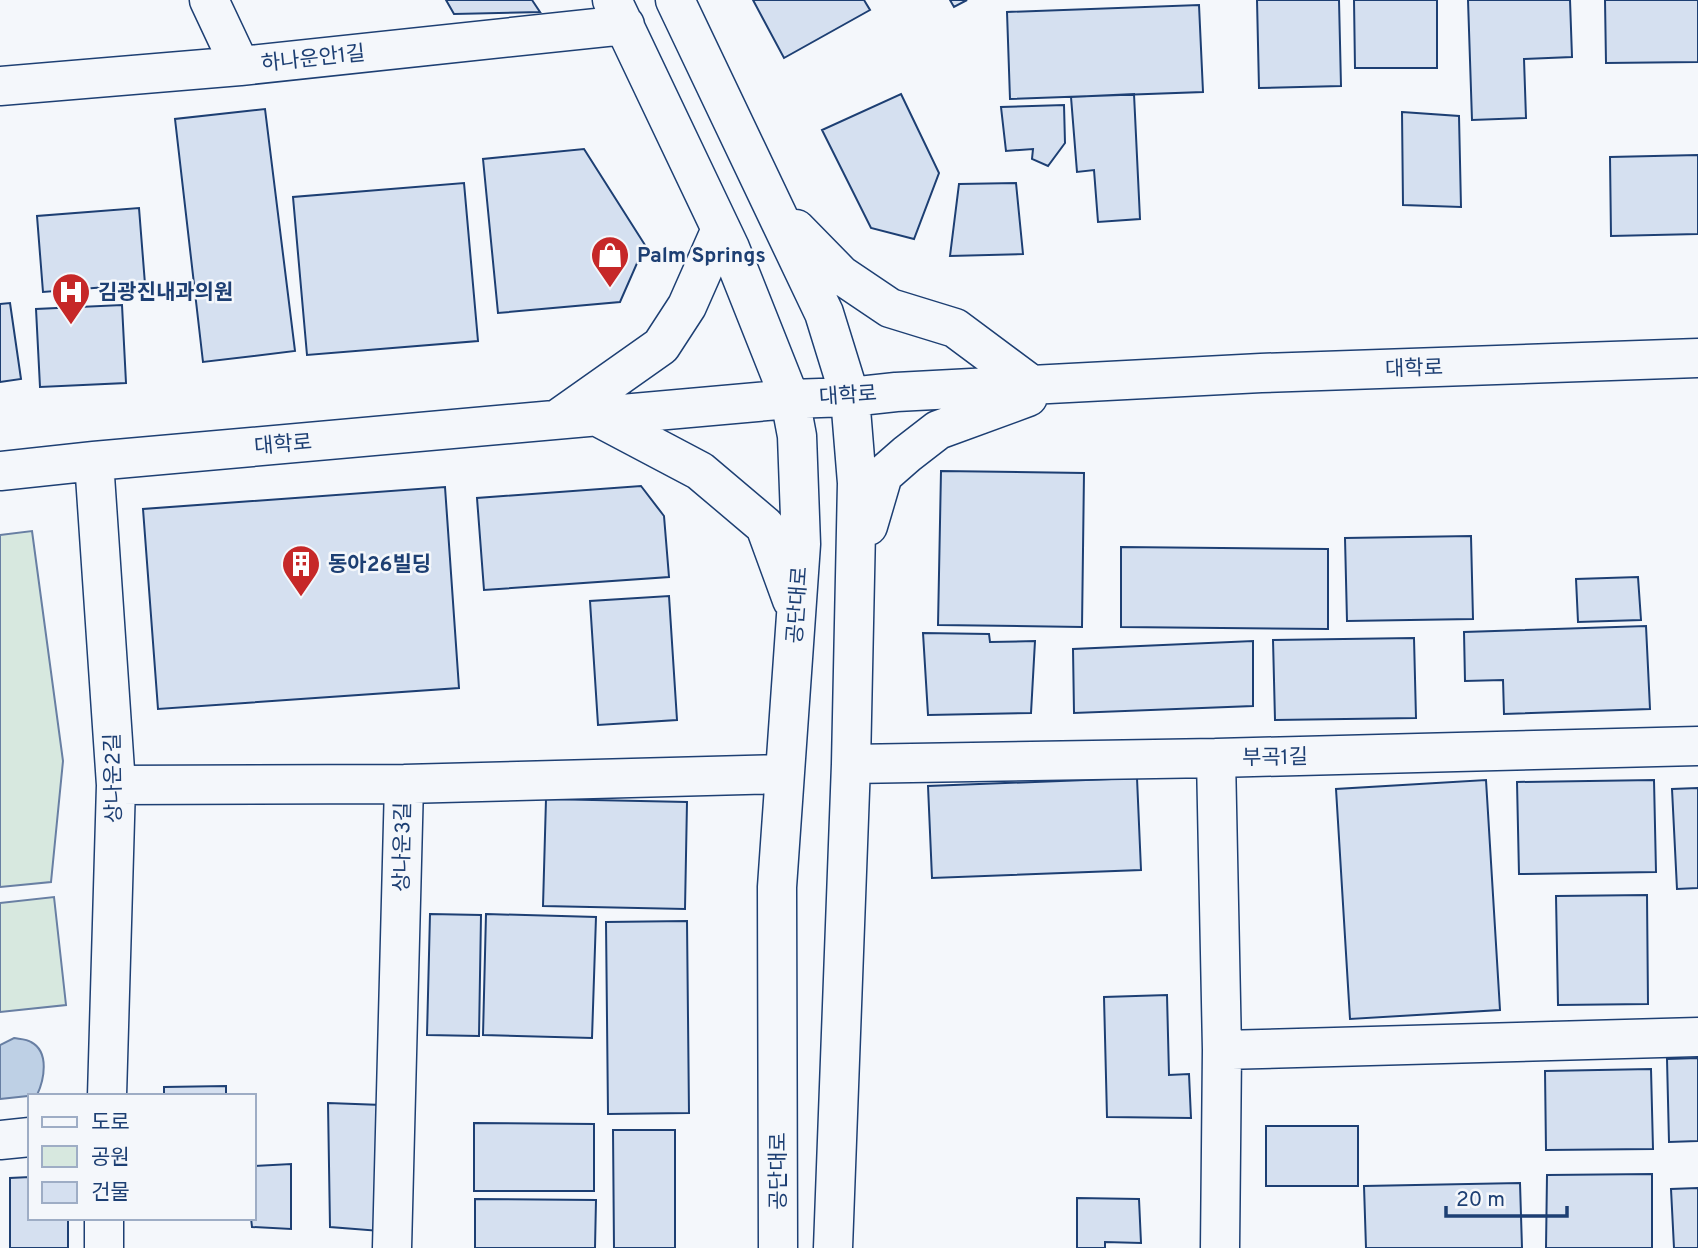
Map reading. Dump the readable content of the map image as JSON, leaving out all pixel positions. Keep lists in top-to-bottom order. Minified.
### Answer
{"streets":{"street":["하나운안1길","대학로","공단대로","부곡1길","상나운2길","상나운3길"]},"crossings":[["하나운안1길","공단대로"],["대학로","공단대로"],["대학로","상나운2길"],["공단대로","상나운3길"]],"places":{"shop":["Palm Springs"],"hospital":["김광진내과의원"],"building":["동아26빌딩"]},"legend":["도로","공원","건물"],"scale_bar":"20 m"}
